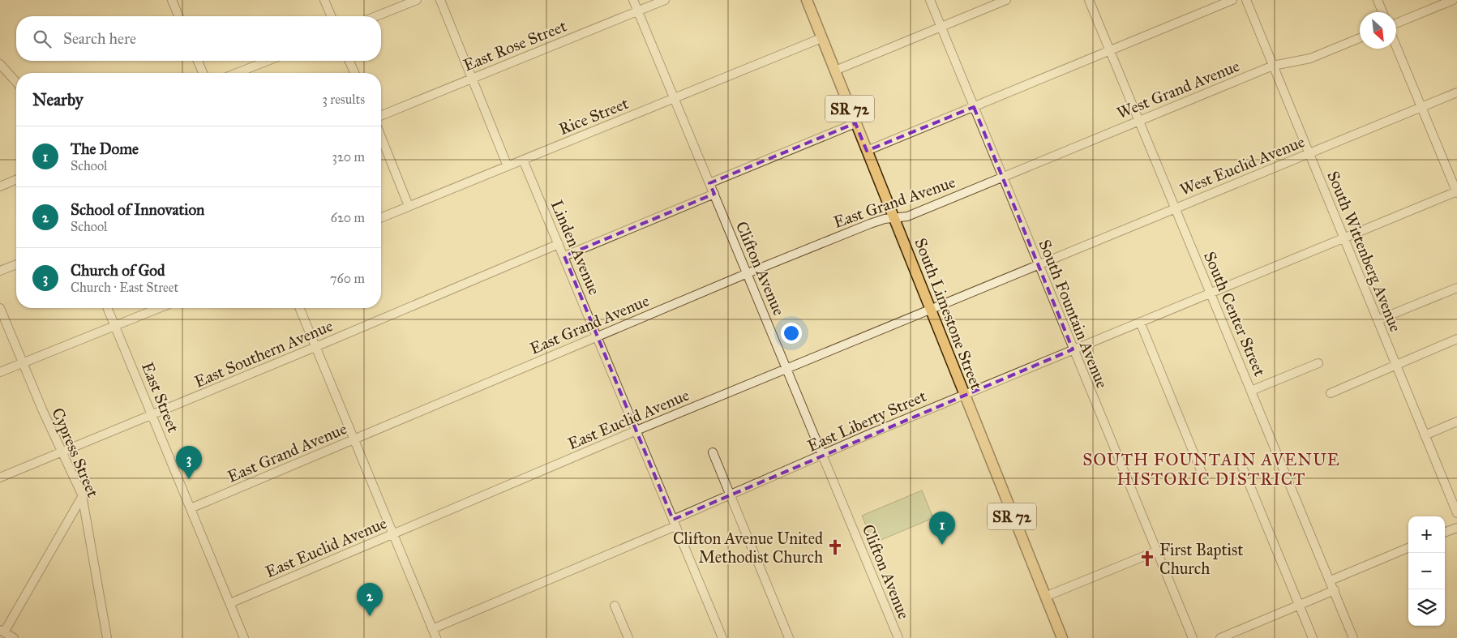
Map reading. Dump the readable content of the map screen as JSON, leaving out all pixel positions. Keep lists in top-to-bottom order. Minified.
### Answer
{"streets":{"main road":["SR 72","South Limestone Street"],"street":["East Rose Street","West Grand Avenue","Rice Street","West Euclid Avenue","East Grand Avenue","Linden Avenue","South Wittenberg Avenue","Clifton Avenue","South Fountain Avenue","South Center Street","East Southern Avenue","East Street","East Euclid Avenue","East Liberty Street","Cypress Street"]},"crossings":[["East Rose Street","Clifton Avenue"],["West Grand Avenue","East Grand Avenue"],["West Grand Avenue","South Wittenberg Avenue"],["West Grand Avenue","South Fountain Avenue"],["West Grand Avenue","South Center Street"],["Rice Street","Linden Avenue"],["Rice Street","Clifton Avenue"],["Rice Street","South Limestone Street"],["West Euclid Avenue","South Wittenberg Avenue"],["West Euclid Avenue","South Fountain Avenue"],["West Euclid Avenue","South Center Street"],["West Euclid Avenue","East Euclid Avenue"],["East Grand Avenue","Linden Avenue"],["East Grand Avenue","Clifton Avenue"],["East Grand Avenue","South Limestone Street"],["East Grand Avenue","South Fountain Avenue"],["East Grand Avenue","East Street"],["Linden Avenue","East Southern Avenue"],["Linden Avenue","East Euclid Avenue"],["Linden Avenue","East Liberty Street"],["South Wittenberg Avenue","East Liberty Street"],["Clifton Avenue","East Euclid Avenue"],["Clifton Avenue","East Liberty Street"],["South Limestone Street","East Euclid Avenue"],["South Limestone Street","East Liberty Street"],["South Fountain Avenue","East Euclid Avenue"],["South Fountain Avenue","East Liberty Street"],["South Center Street","East Liberty Street"],["East Southern Avenue","East Street"],["East Southern Avenue","Cypress Street"],["East Street","East Euclid Avenue"]],"districts":["SOUTH FOUNTAIN AVENUE HISTORIC DISTRICT"],"places":{"church":["Clifton Avenue United Methodist Church","First Baptist Church"]},"north":"bottom right","page":{"search":"Search here","heading":["Nearby","3 results"],"list":[{"mark":"1","name":"The Dome","note":"School","value":"320 m"},{"mark":"2","name":"School of Innovation","note":"School","value":"620 m"},{"mark":"3","name":"Church of God","note":"Church · East Street","value":"760 m"}],"pins":["3","1","2"],"map_buttons":["+","−"]}}
